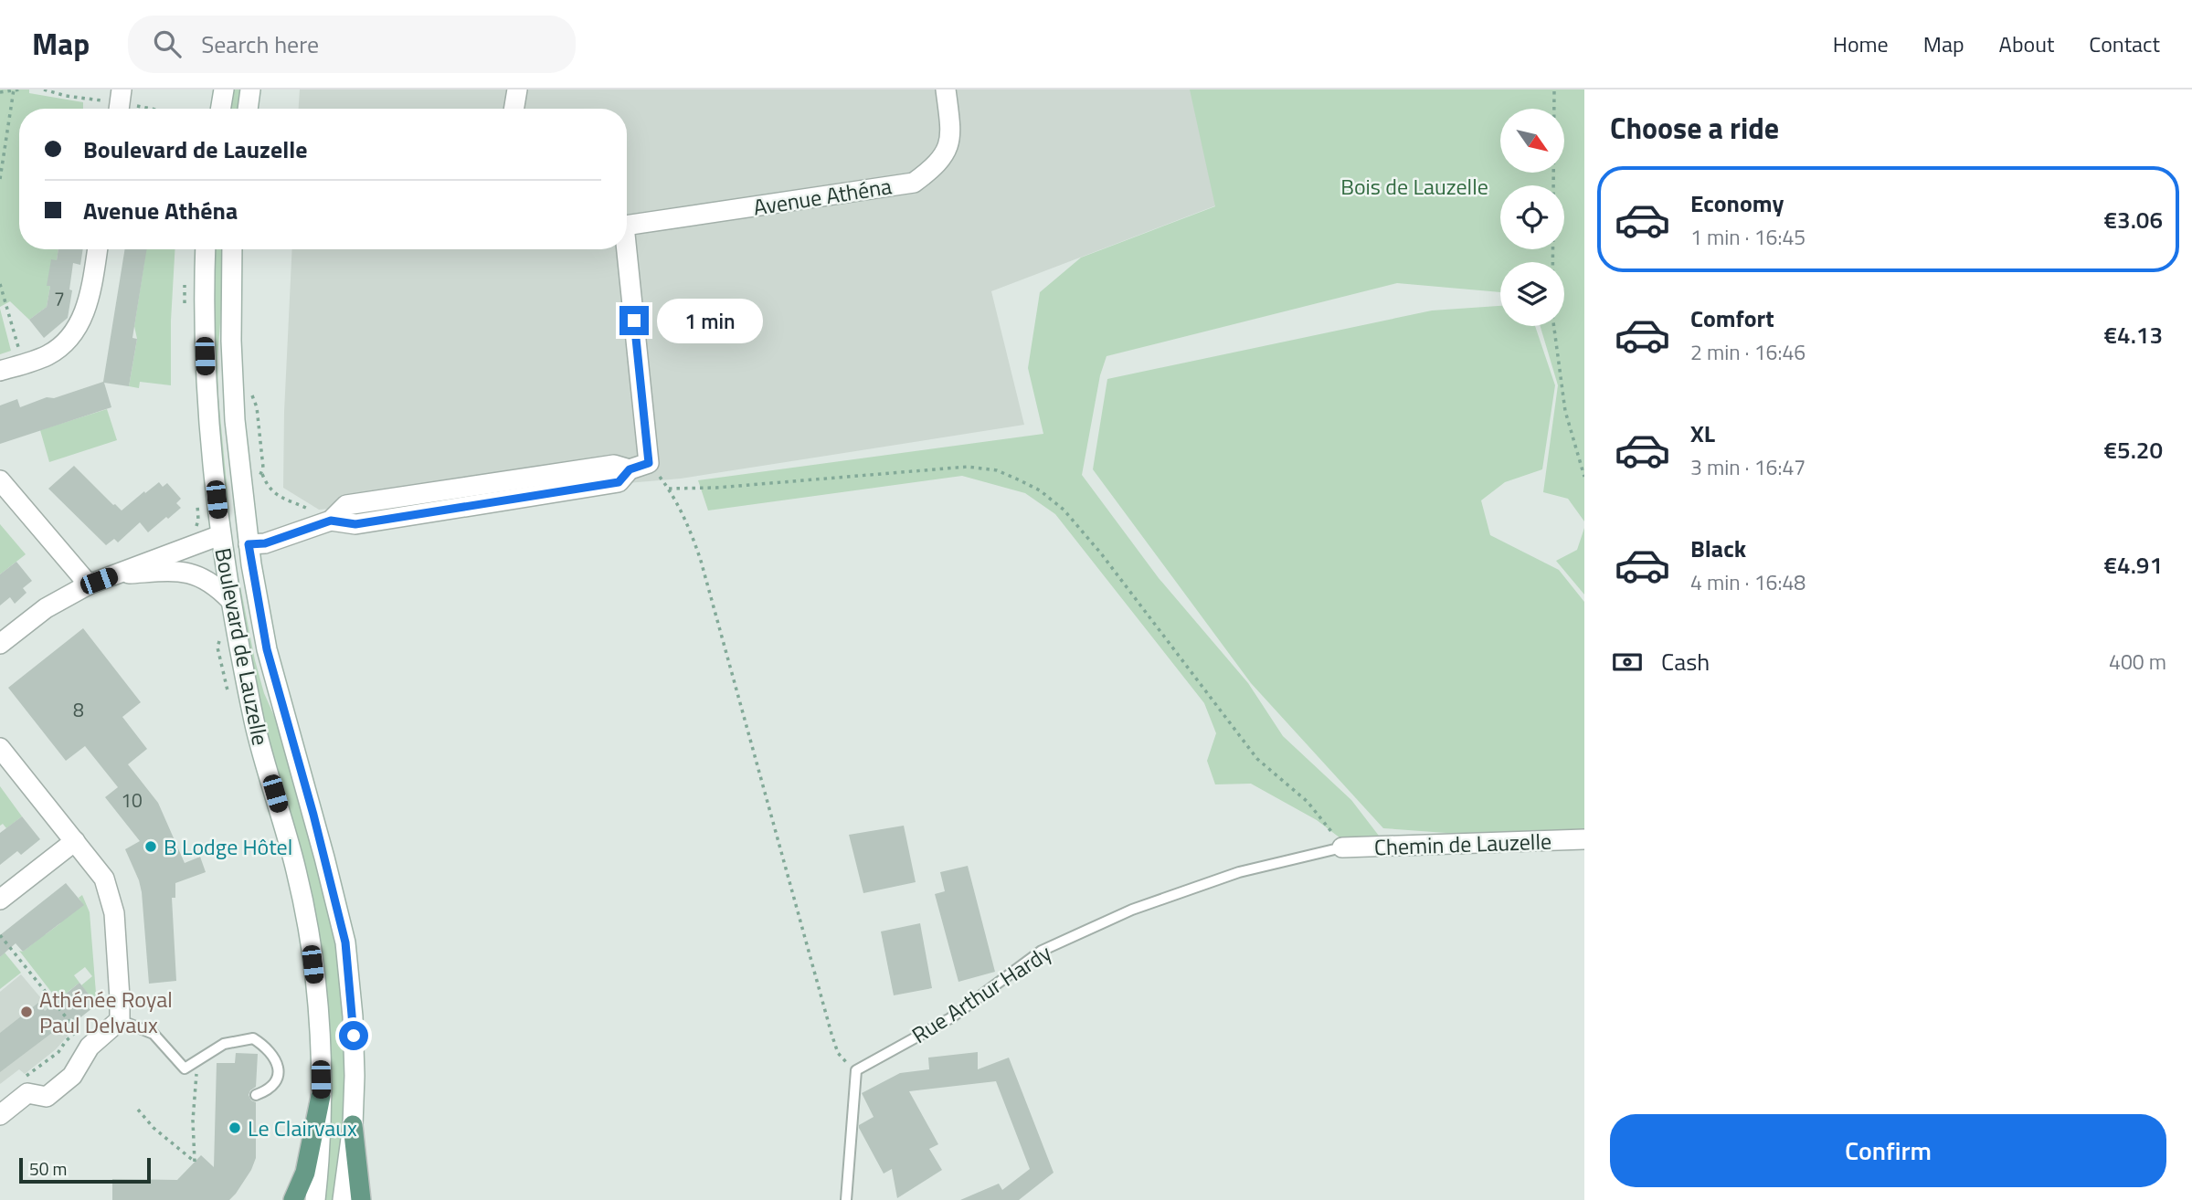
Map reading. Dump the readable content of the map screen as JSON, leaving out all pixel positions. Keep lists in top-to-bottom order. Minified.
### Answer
{"streets":{"street":["Avenue Athéna","Boulevard de Lauzelle","Chemin de Lauzelle"],"lane":["Rue Arthur Hardy"]},"crossings":[["Chemin de Lauzelle","Rue Arthur Hardy"]],"parks":["Bois de Lauzelle"],"places":["B Lodge Hôtel","Athénée Royal Paul Delvaux","Le Clairvaux"],"house_numbers":["7","8","10"],"scale_bar":"50 m","north":"bottom right","page":{"header":"Map","search":"Search here","nav":["Home","Map","About","Contact"],"heading":"Choose a ride","banner":["Boulevard de Lauzelle","Avenue Athéna"],"list":[{"name":"Economy","note":"1 min · 16:45","value":"€3.06"},{"name":"Comfort","note":"2 min · 16:46","value":"€4.13"},{"name":"XL","note":"3 min · 16:47","value":"€5.20"},{"name":"Black","note":"4 min · 16:48","value":"€4.91"}],"bubble":"1 min","pay":["Cash","400 m"],"buttons":"Confirm","scale":"50 m"}}
